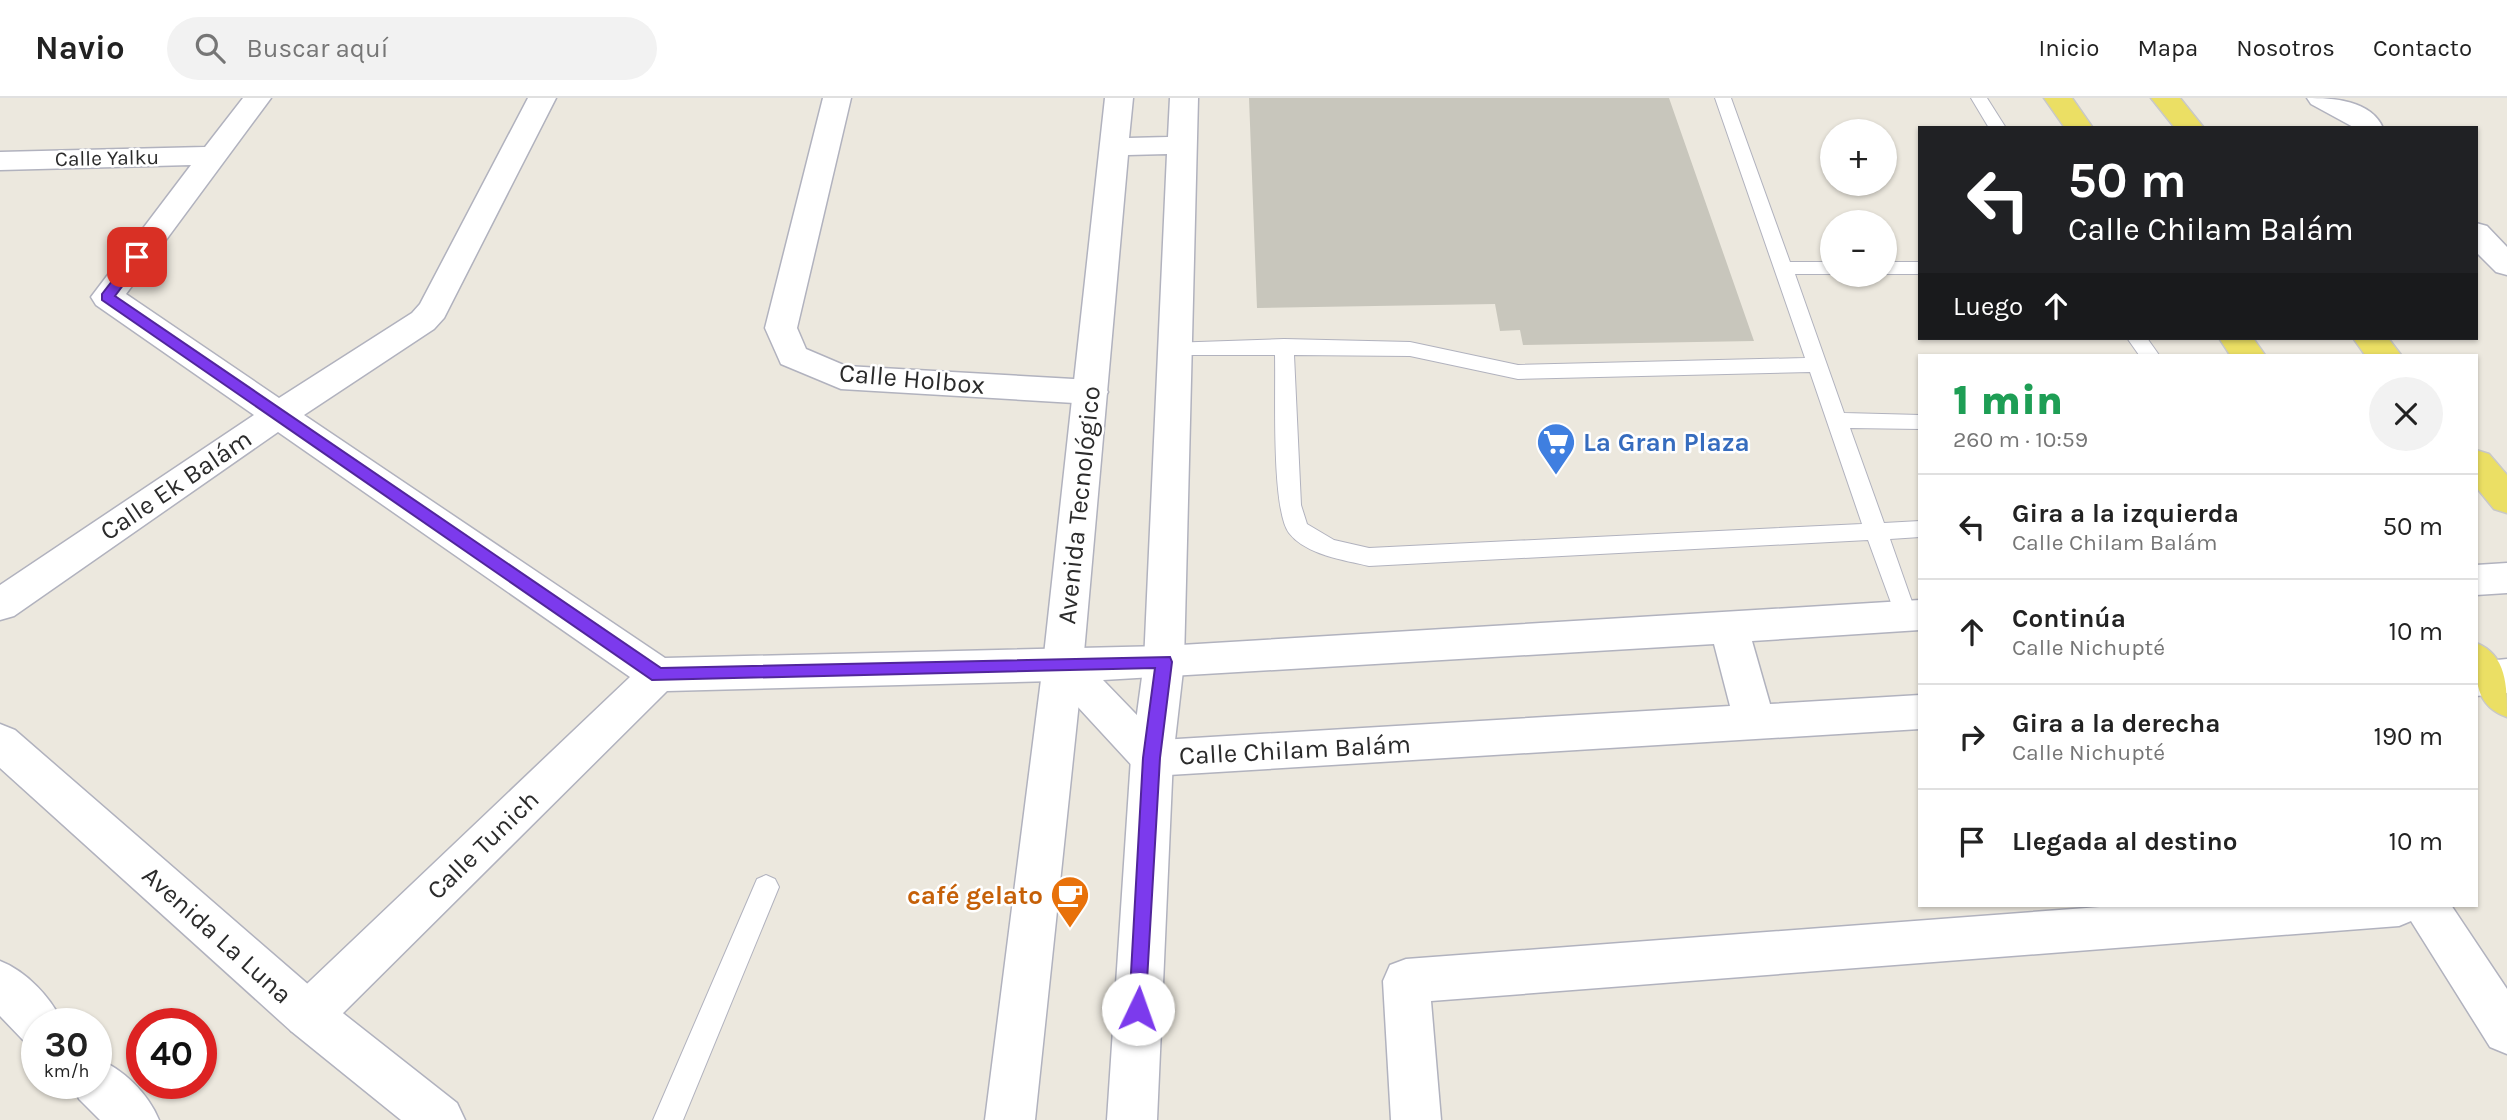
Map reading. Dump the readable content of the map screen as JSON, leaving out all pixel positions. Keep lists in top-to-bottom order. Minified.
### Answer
{"streets":{"street":["Calle Yalku","Calle Holbox","Calle Ek Balám","Avenida Tecnológico","Calle Chilam Balám","Calle Tunich","Avenida La Luna"]},"crossings":[["Calle Holbox","Avenida Tecnológico"],["Avenida Tecnológico","Calle Chilam Balám"],["Calle Tunich","Avenida La Luna"]],"places":{"supermarket":["La Gran Plaza"],"cafe":["café gelato"]},"page":{"header":"Navio","search":"Buscar aquí","nav":["Inicio","Mapa","Nosotros","Contacto"],"map_buttons":["+","−"],"turn":["50 m","Calle Chilam Balám"],"then":"Luego","heading":["1 min","260 m · 10:59"],"list":[{"name":"Gira a la izquierda","note":"Calle Chilam Balám","value":"50 m"},{"name":"Continúa","note":"Calle Nichupté","value":"10 m"},{"name":"Gira a la derecha","note":"Calle Nichupté","value":"190 m"},{"name":"Llegada al destino","value":"10 m"}],"speed":"30 km/h","limit":"40"}}
